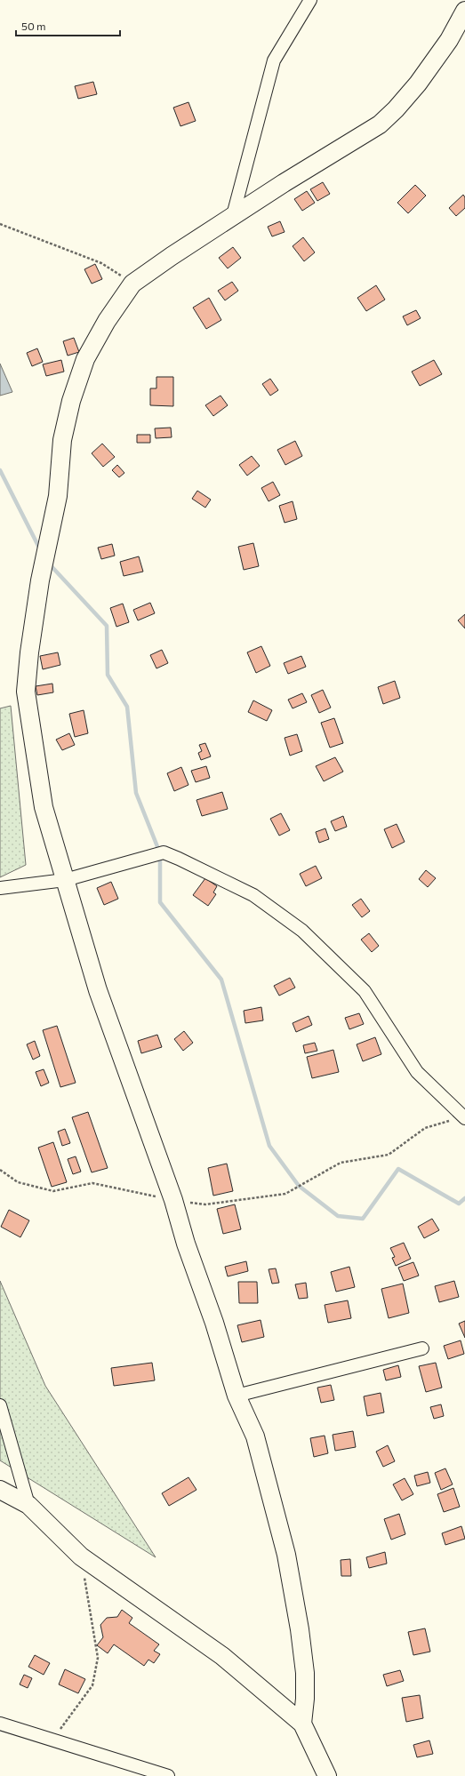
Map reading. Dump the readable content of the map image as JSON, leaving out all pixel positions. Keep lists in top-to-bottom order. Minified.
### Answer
{"scale_bar":"50 m"}
